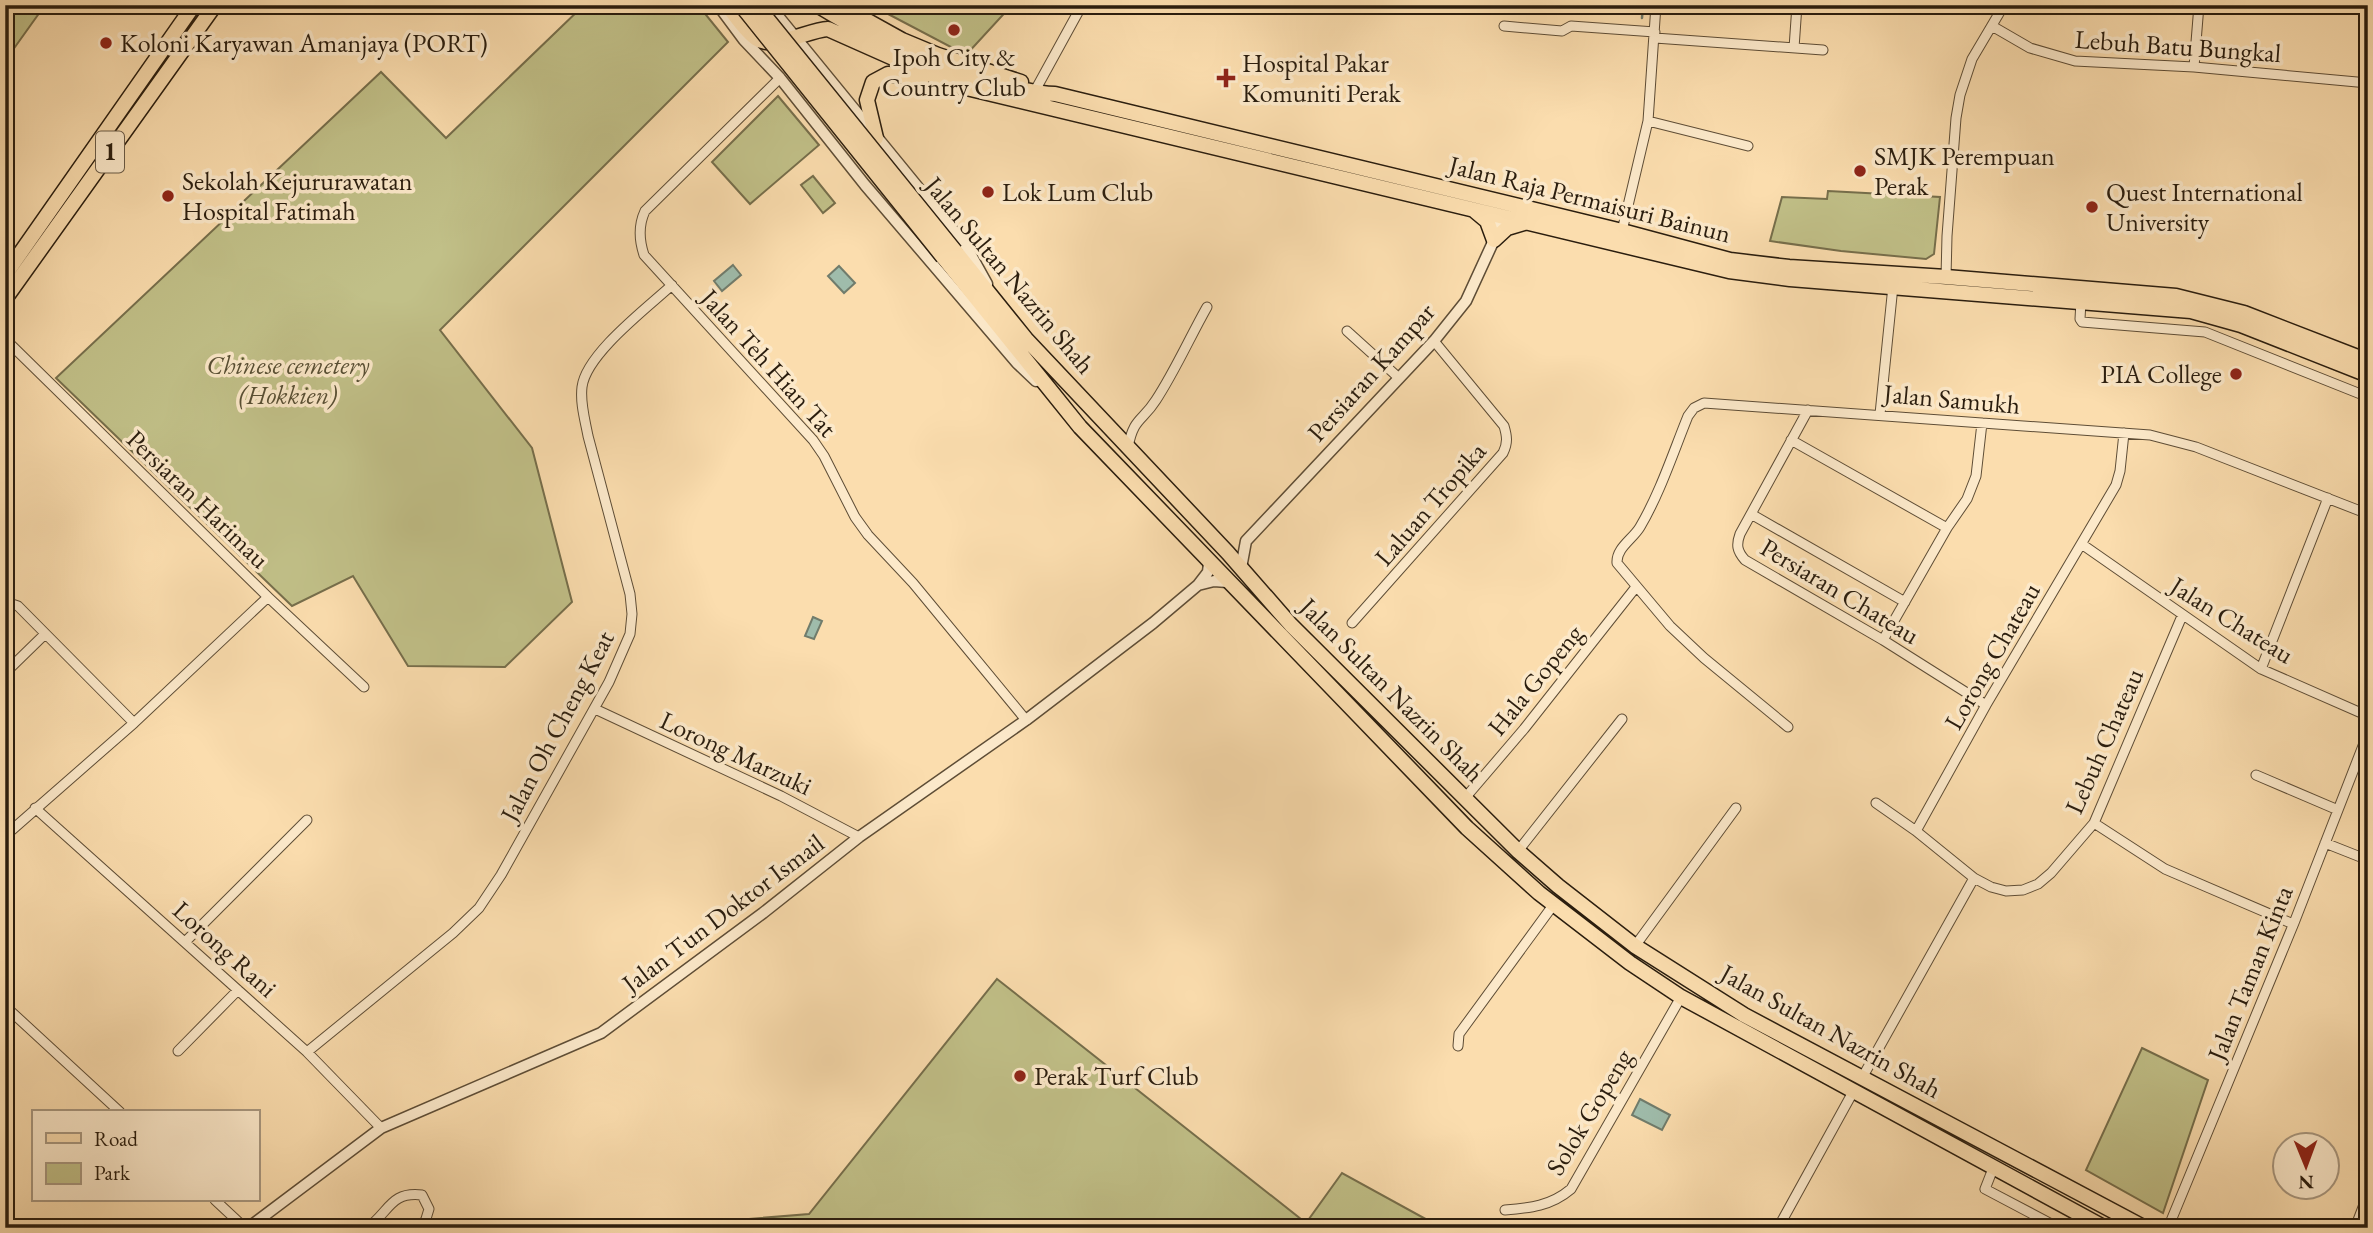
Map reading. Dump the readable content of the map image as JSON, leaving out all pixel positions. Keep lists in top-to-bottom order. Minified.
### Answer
{"streets":{"main road":["1","Jalan Raja Permaisuri Bainun","Jalan Sultan Nazrin Shah"],"street":["Lebuh Batu Bungkal","Jalan Teh Hian Tat","Persiaran Kampar","Jalan Samukh","Persiaran Harimau","Laluan Tropika","Persiaran Chateau","Jalan Chateau","Lorong Chateau","Hala Gopeng","Jalan Oh Cheng Keat","Lebuh Chateau","Lorong Marzuki","Jalan Tun Doktor Ismail","Lorong Rani","Jalan Taman Kinta","Solok Gopeng"]},"crossings":[["Jalan Raja Permaisuri Bainun","Persiaran Kampar"],["Jalan Sultan Nazrin Shah","Hala Gopeng"],["Jalan Sultan Nazrin Shah","Jalan Tun Doktor Ismail"],["Jalan Sultan Nazrin Shah","Solok Gopeng"],["Jalan Teh Hian Tat","Jalan Oh Cheng Keat"],["Jalan Teh Hian Tat","Jalan Tun Doktor Ismail"],["Persiaran Kampar","Laluan Tropika"],["Jalan Samukh","Persiaran Chateau"],["Jalan Samukh","Lorong Chateau"],["Jalan Samukh","Hala Gopeng"],["Persiaran Chateau","Lorong Chateau"],["Jalan Chateau","Lorong Chateau"],["Jalan Chateau","Lebuh Chateau"],["Jalan Oh Cheng Keat","Lorong Marzuki"],["Jalan Oh Cheng Keat","Lorong Rani"],["Lorong Marzuki","Jalan Tun Doktor Ismail"],["Jalan Tun Doktor Ismail","Lorong Rani"]],"parks":["Chinese cemetery (Hokkien)"],"places":{"other":["Ipoh City & Country Club","Koloni Karyawan Amanjaya (PORT)","SMJK Perempuan Perak","Lok Lum Club","Sekolah Kejururawatan Hospital Fatimah","Quest International University","PIA College","Perak Turf Club"],"health":["Hospital Pakar Komuniti Perak"]},"legend":["Road","Park"],"north":"bottom"}
